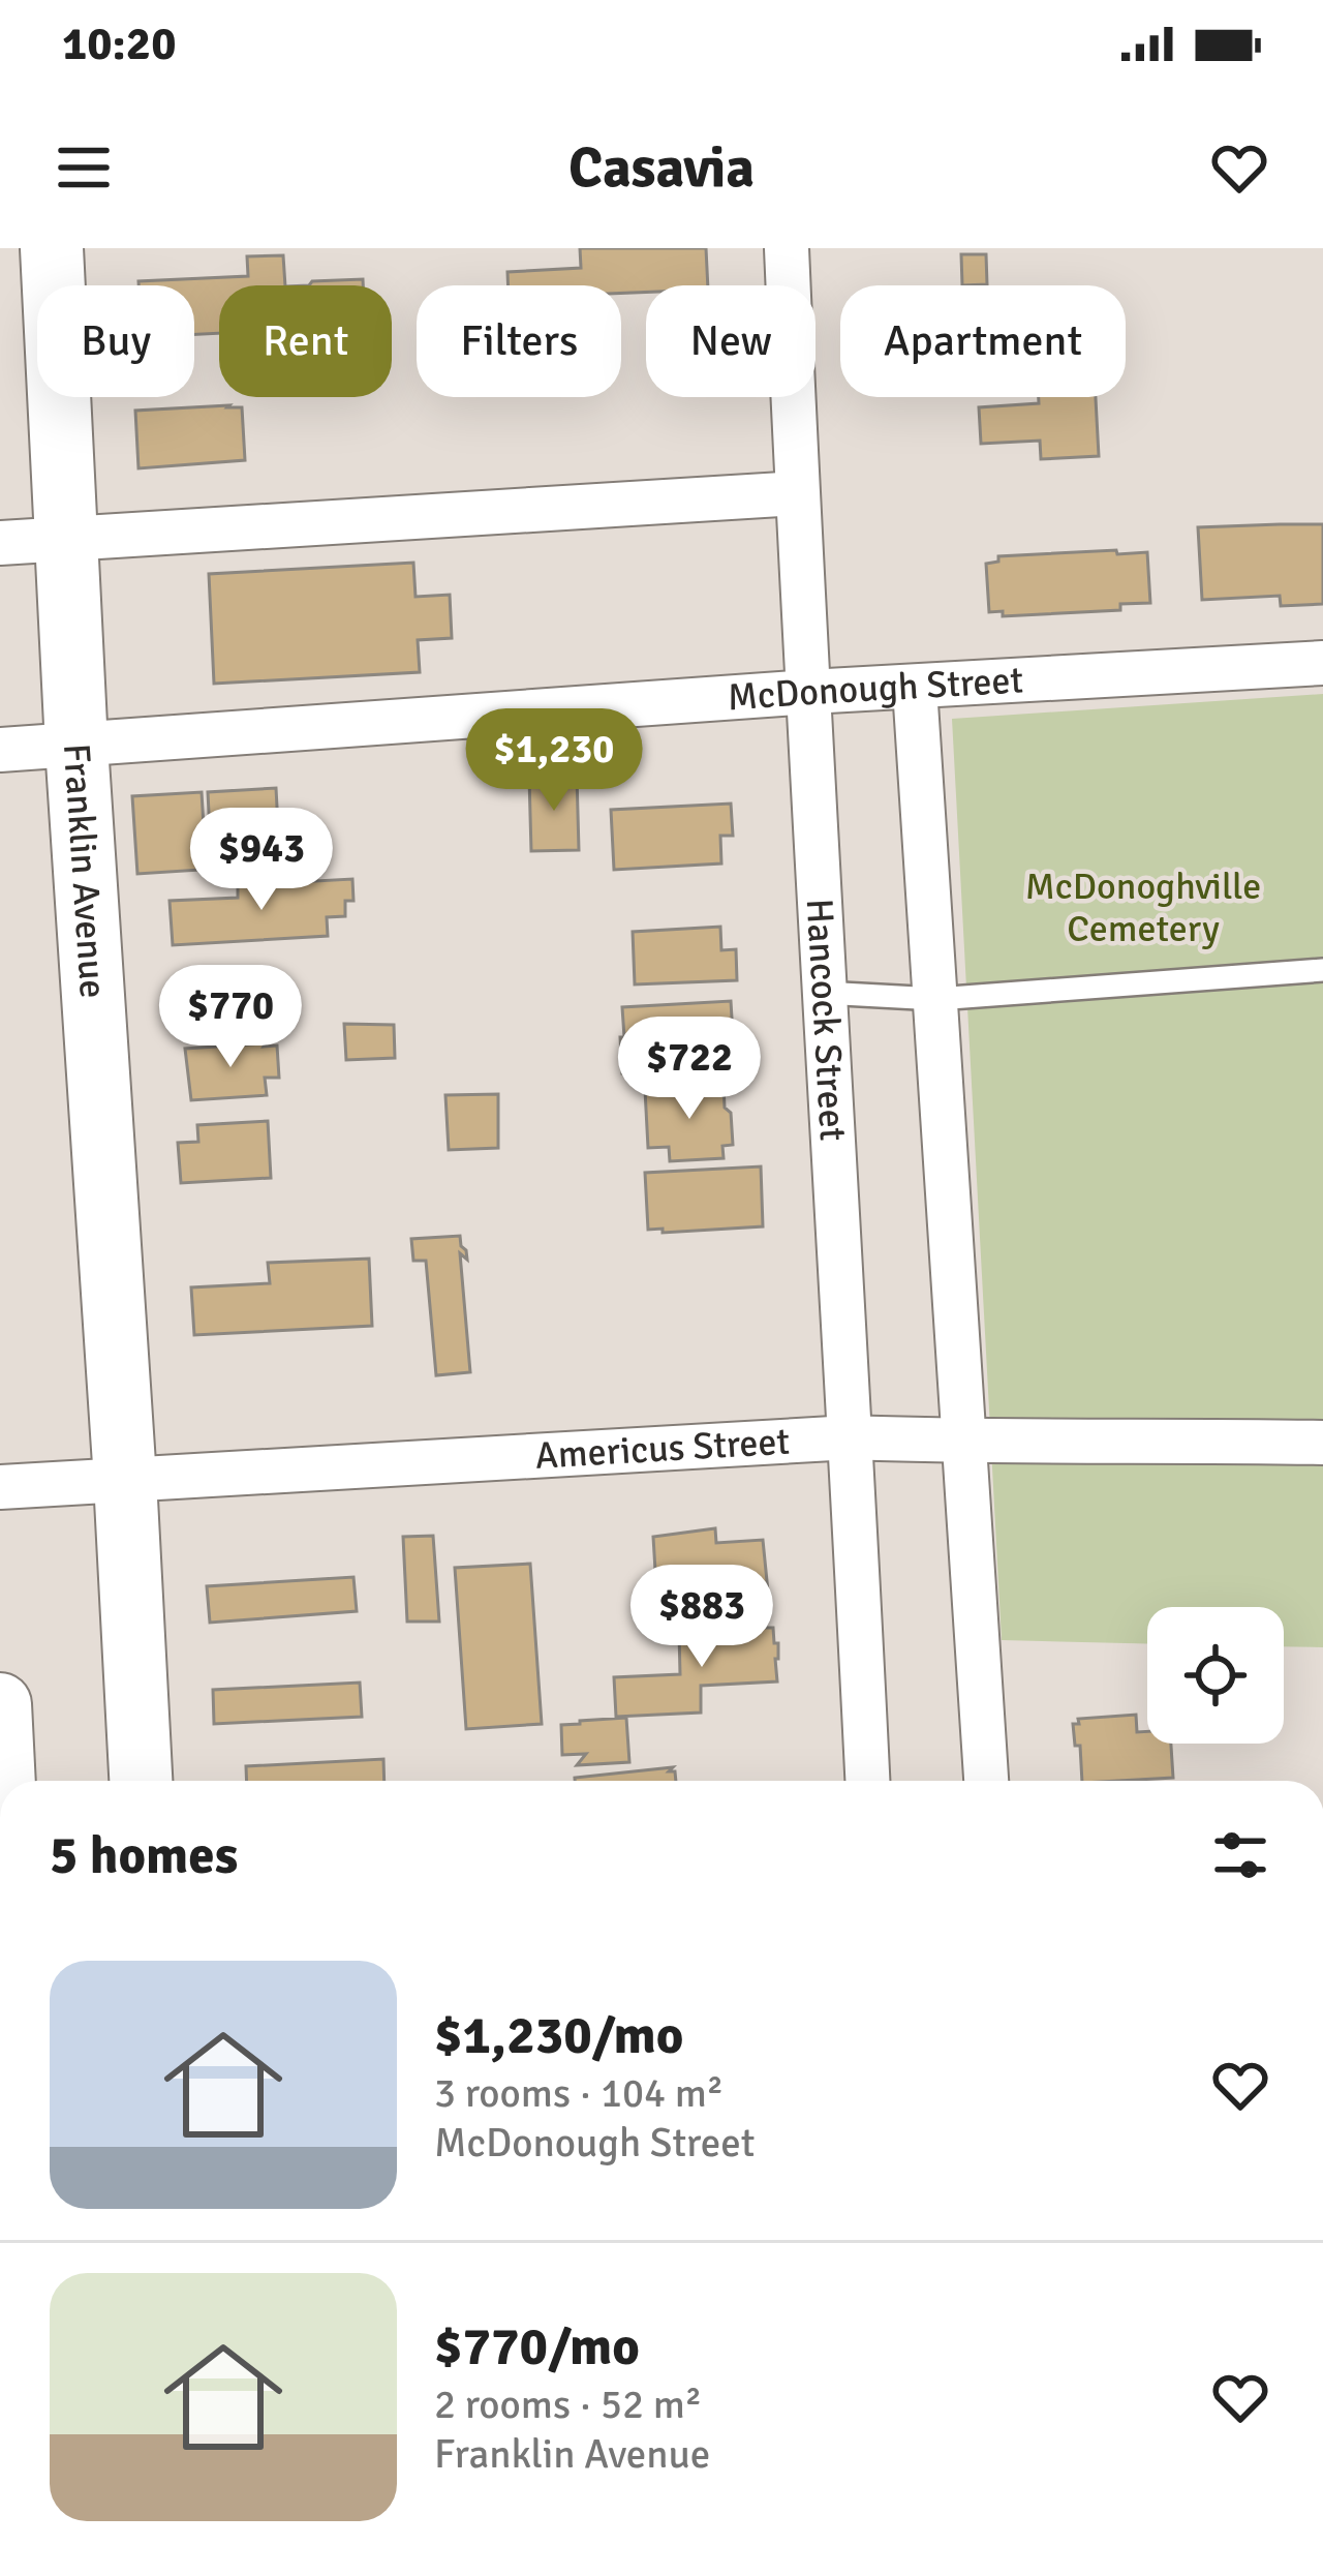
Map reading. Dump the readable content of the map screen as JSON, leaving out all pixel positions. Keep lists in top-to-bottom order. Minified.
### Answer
{"streets":{"main road":["Franklin Avenue"],"street":["McDonough Street","Hancock Street","Americus Street"]},"crossings":[["McDonough Street","Franklin Avenue"],["McDonough Street","Hancock Street"],["Franklin Avenue","Americus Street"],["Hancock Street","Americus Street"]],"parks":["McDonoghville Cemetery"],"page":{"status":"10:20","header":"Casavia","chip":["Buy","Rent","Filters","New","Apartment"],"price":["$1,230","$943","$770","$722","$883"],"heading":"5 homes","list":[{"name":"$1,230/mo","note":"3 rooms · 104 m² · McDonough Street"},{"name":"$770/mo","note":"2 rooms · 52 m² · Franklin Avenue"}]}}
